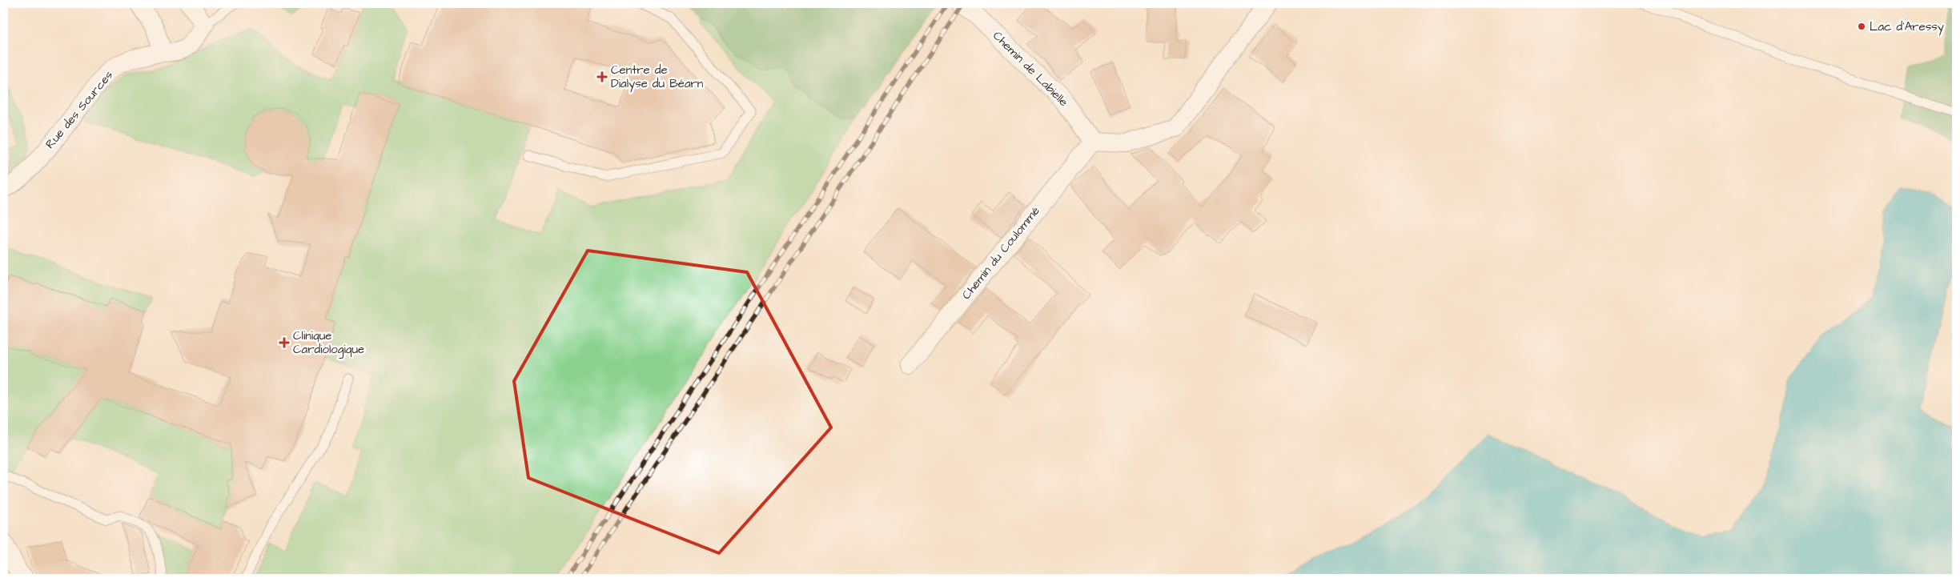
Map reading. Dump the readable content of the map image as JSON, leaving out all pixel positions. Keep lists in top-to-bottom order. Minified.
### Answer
{"streets":{"street":["Chemin de Labielle","Rue des Sources","Chemin du Coulommé"]},"crossings":[["Chemin de Labielle","Chemin du Coulommé"]],"places":{"other":["Lac d'Aressy"],"health":["Centre de Dialyse du Béarn","Clinique Cardiologique"]}}
